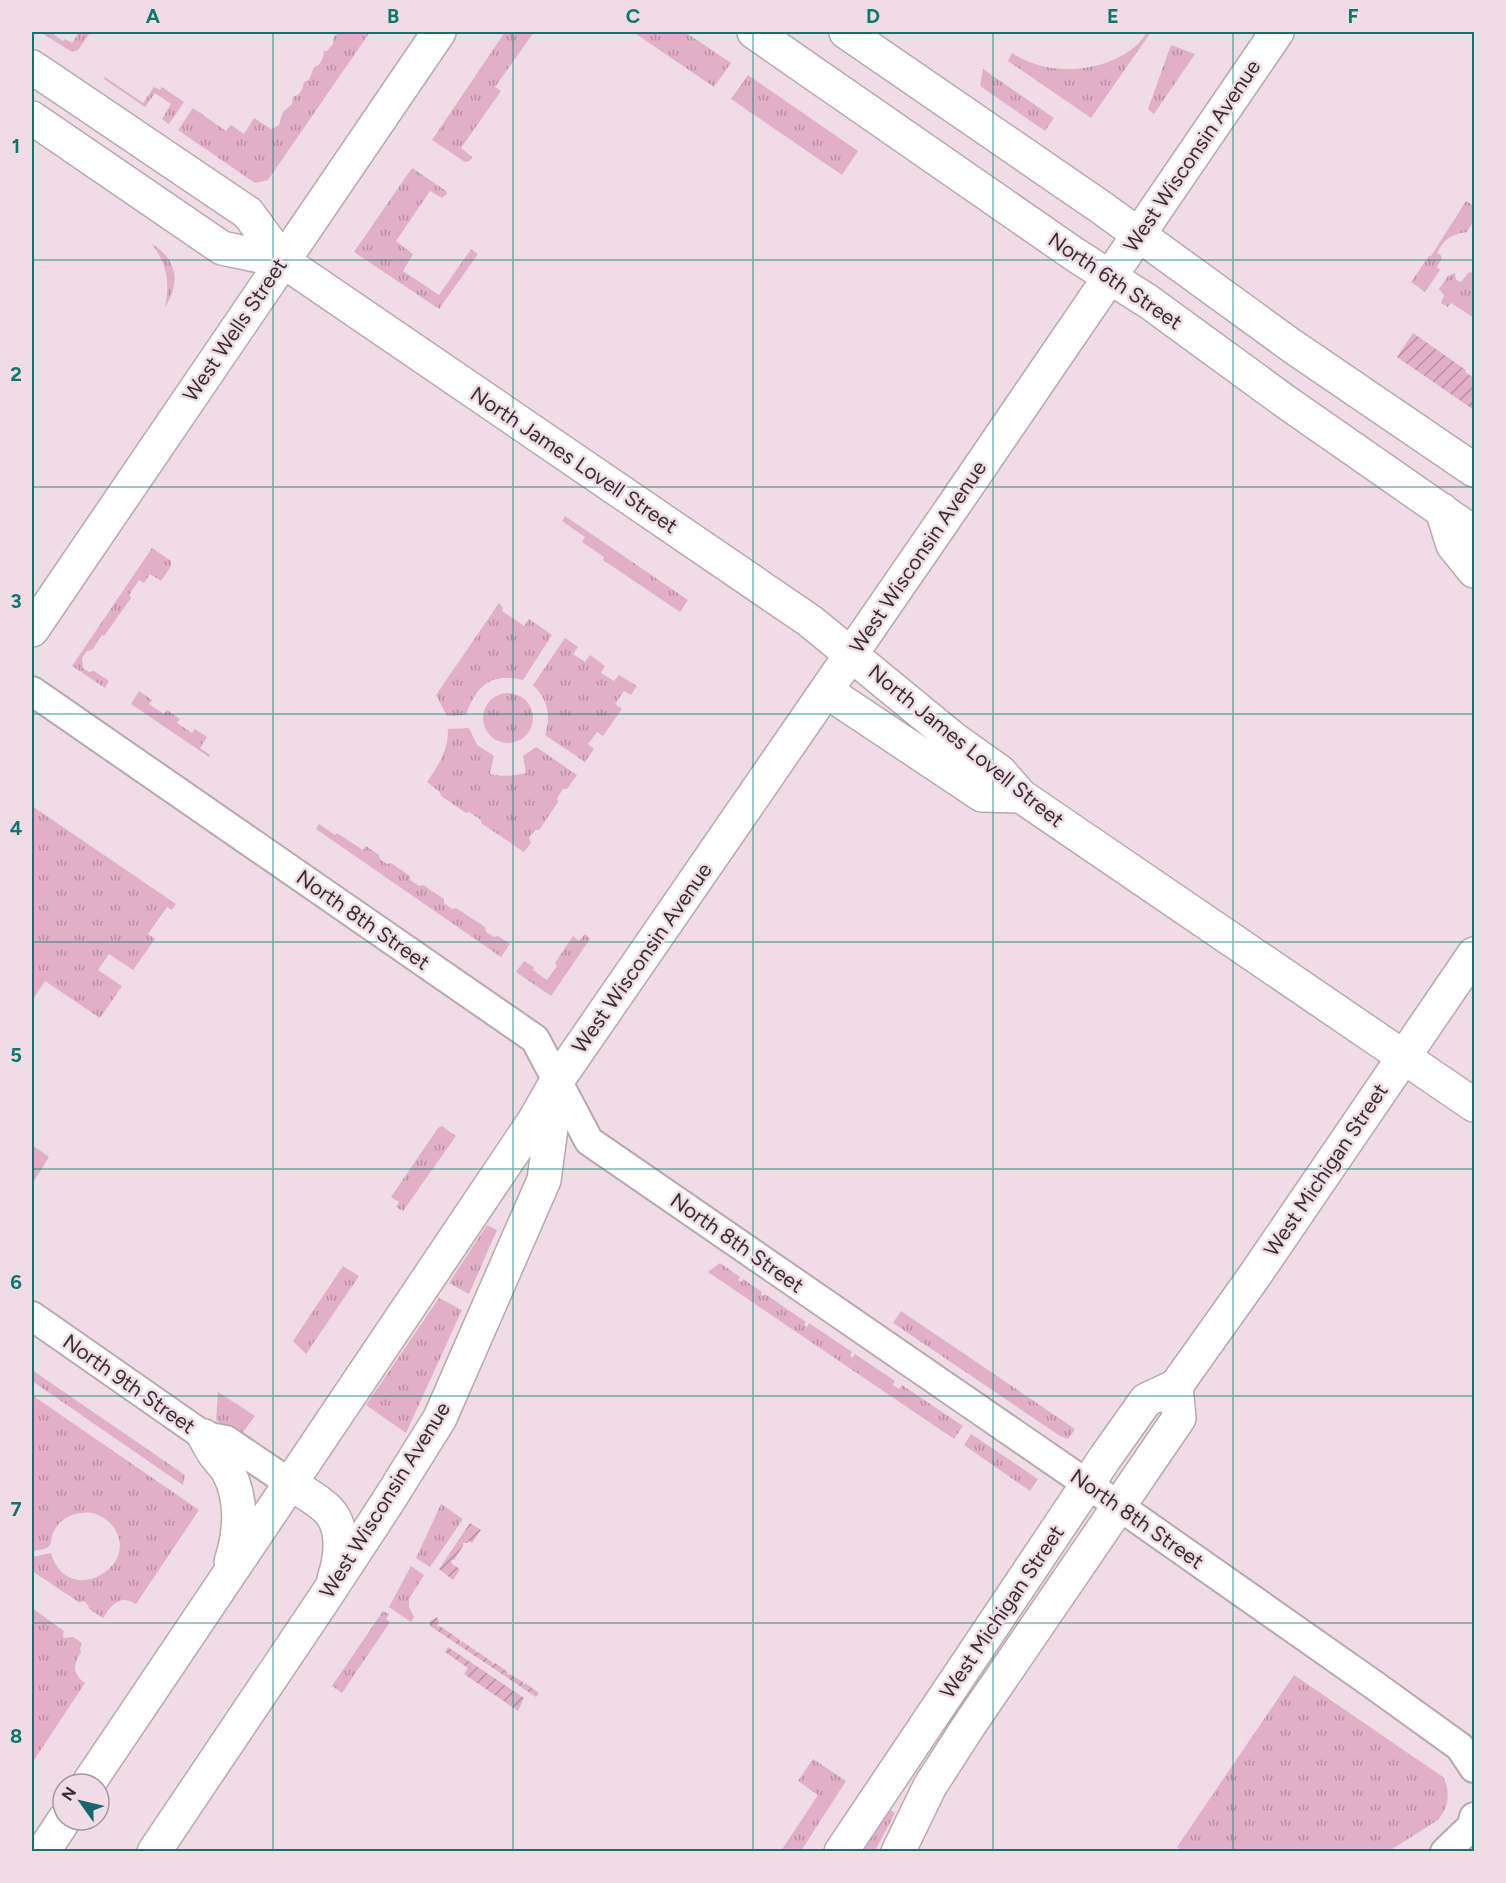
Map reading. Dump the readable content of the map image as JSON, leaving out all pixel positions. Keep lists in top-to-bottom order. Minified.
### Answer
{"streets":{"main road":["West Wisconsin Avenue","North 6th Street","West Wells Street","North James Lovell Street","West Michigan Street"],"street":["North 8th Street","North 9th Street"]},"crossings":[["West Wisconsin Avenue","North 6th Street"],["West Wisconsin Avenue","North James Lovell Street"],["West Wisconsin Avenue","North 8th Street"],["West Wisconsin Avenue","North 9th Street"],["West Wells Street","North James Lovell Street"],["North James Lovell Street","West Michigan Street"],["North 8th Street","West Michigan Street"]],"north":"top left","grid":{"columns":["A","B","C","D","E","F"],"rows":["1","2","3","4","5","6","7","8"]}}
